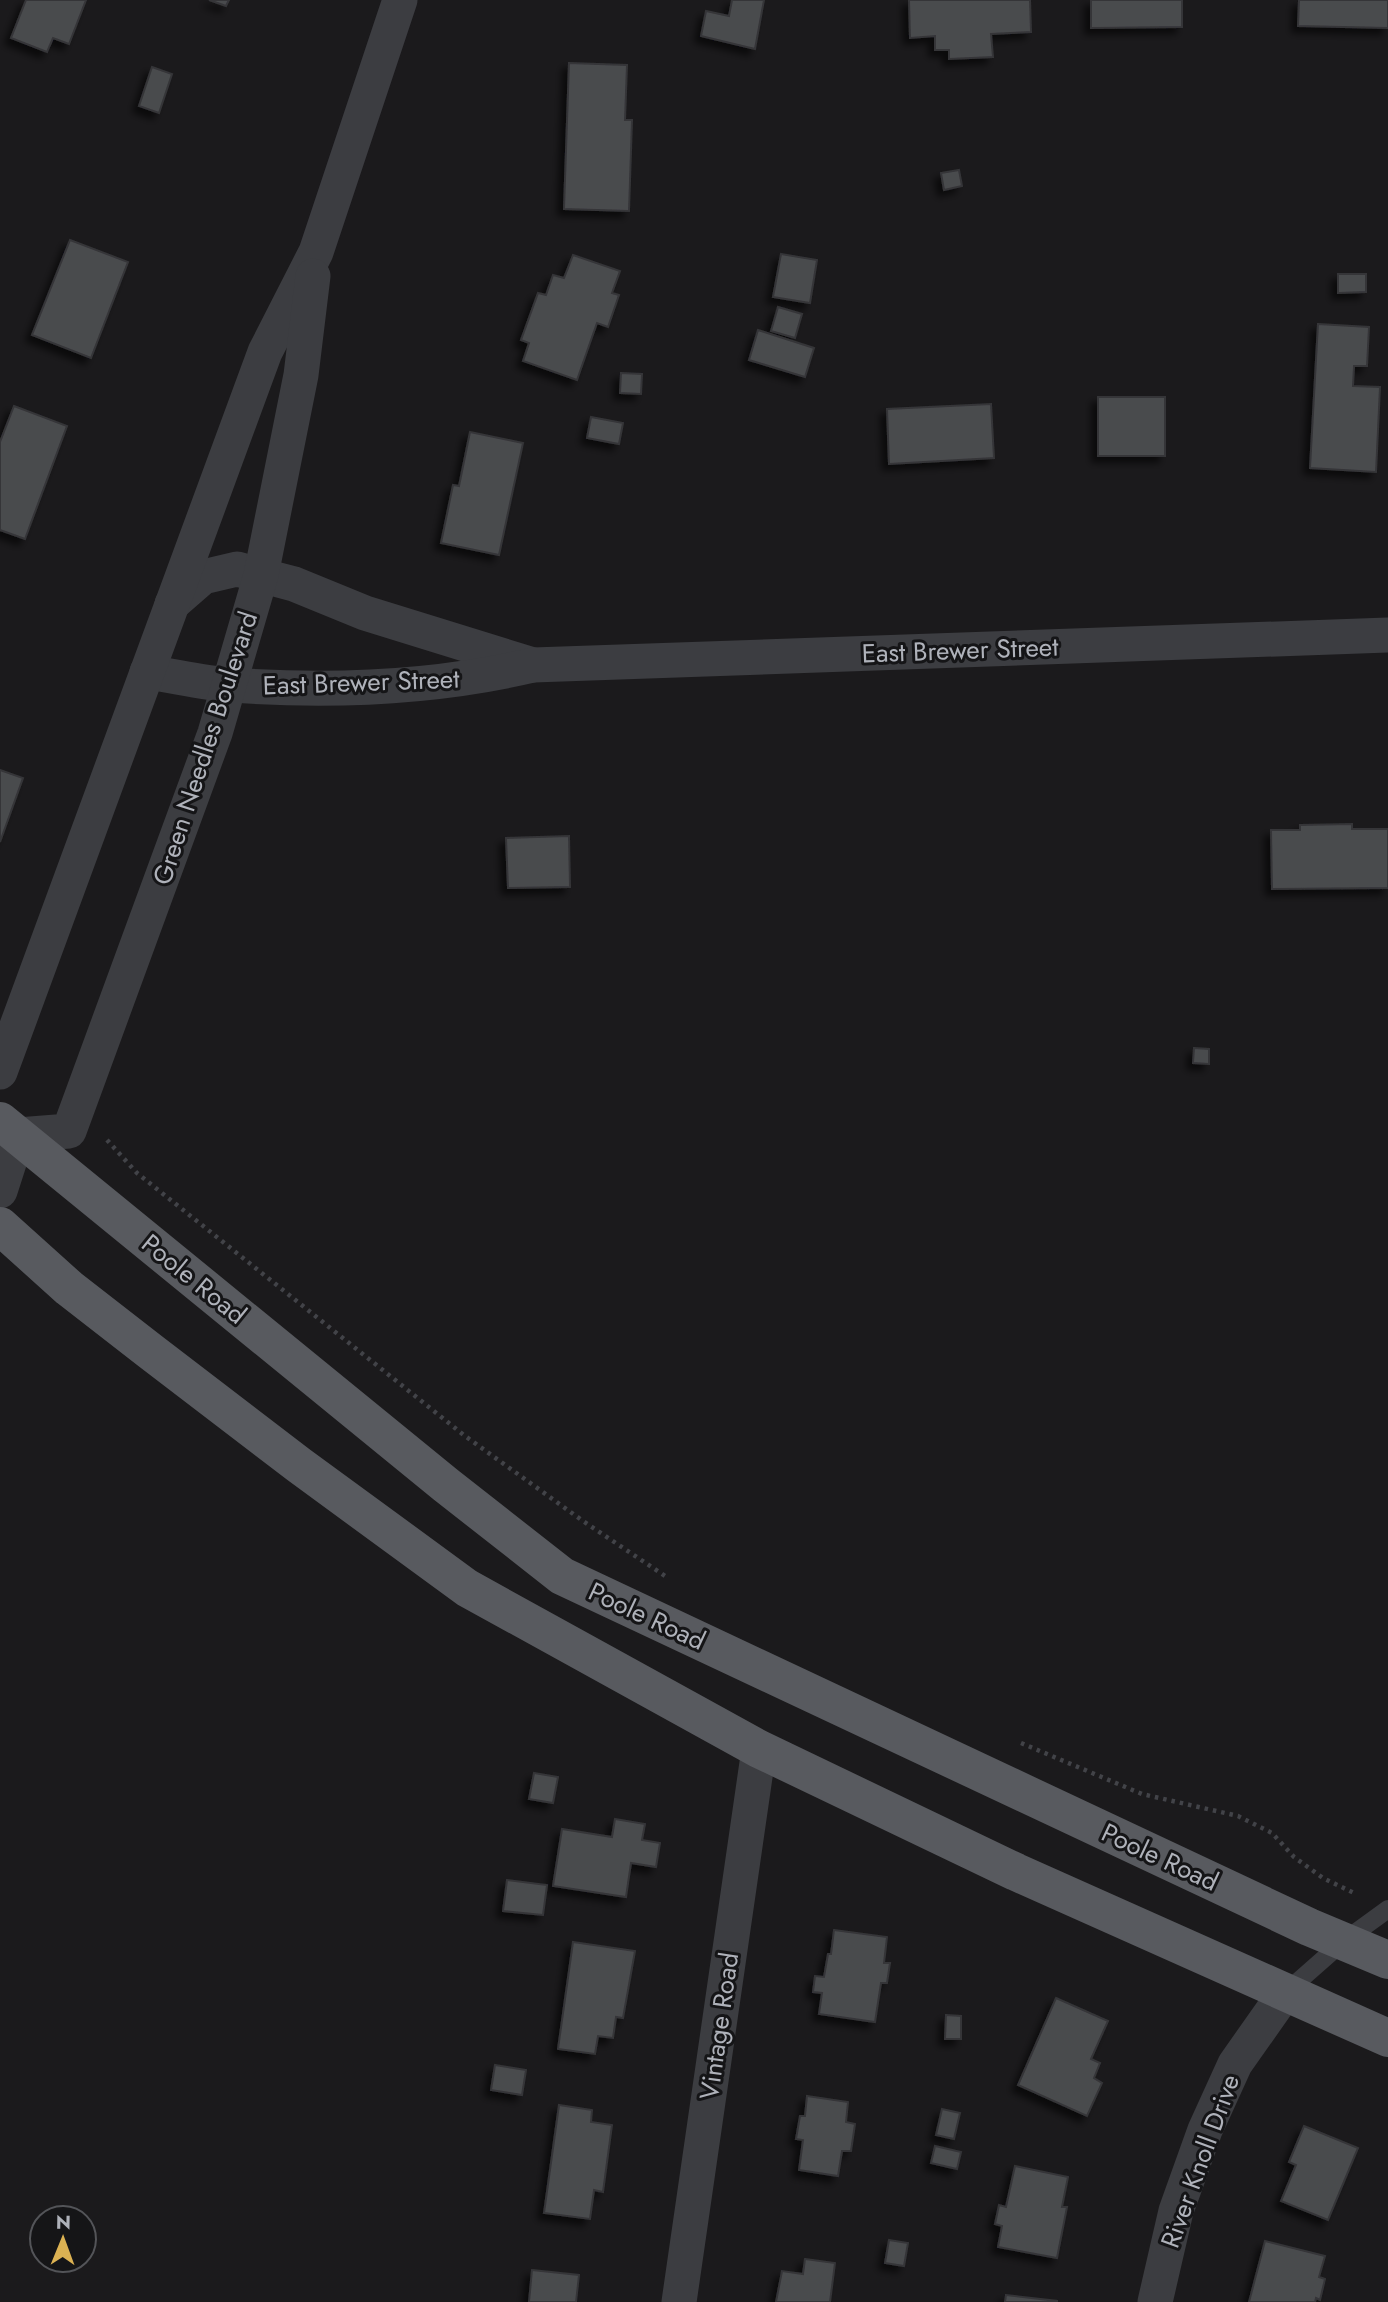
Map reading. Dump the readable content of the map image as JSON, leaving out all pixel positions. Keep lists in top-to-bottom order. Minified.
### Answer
{"streets":{"main road":["Poole Road"],"street":["East Brewer Street","Green Needles Boulevard","Vintage Road","River Knoll Drive"]},"crossings":[["East Brewer Street","Green Needles Boulevard"],["Green Needles Boulevard","Poole Road"]],"north":"top"}
